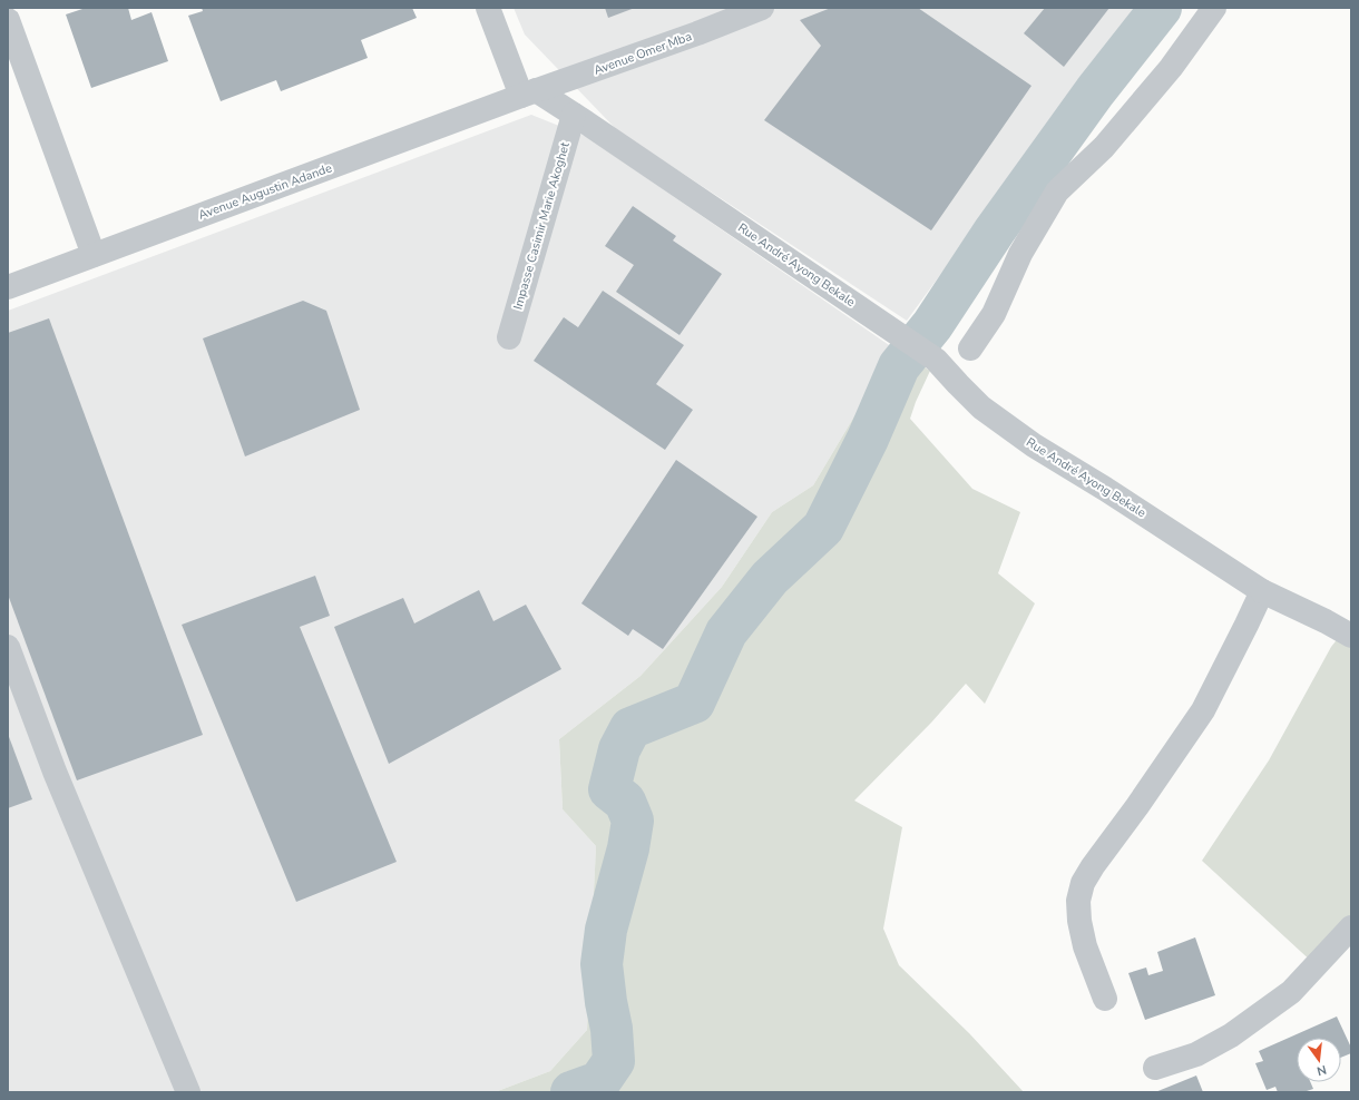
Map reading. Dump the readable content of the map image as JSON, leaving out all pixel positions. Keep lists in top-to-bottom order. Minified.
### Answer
{"streets":{"street":["Avenue Omer Mba","Avenue Augustin Adande","Impasse Casimir Marie Akoghet","Rue André Ayong Bekale"]},"crossings":[["Avenue Omer Mba","Avenue Augustin Adande"],["Avenue Omer Mba","Rue André Ayong Bekale"],["Avenue Augustin Adande","Rue André Ayong Bekale"],["Impasse Casimir Marie Akoghet","Rue André Ayong Bekale"]],"north":"bottom"}
